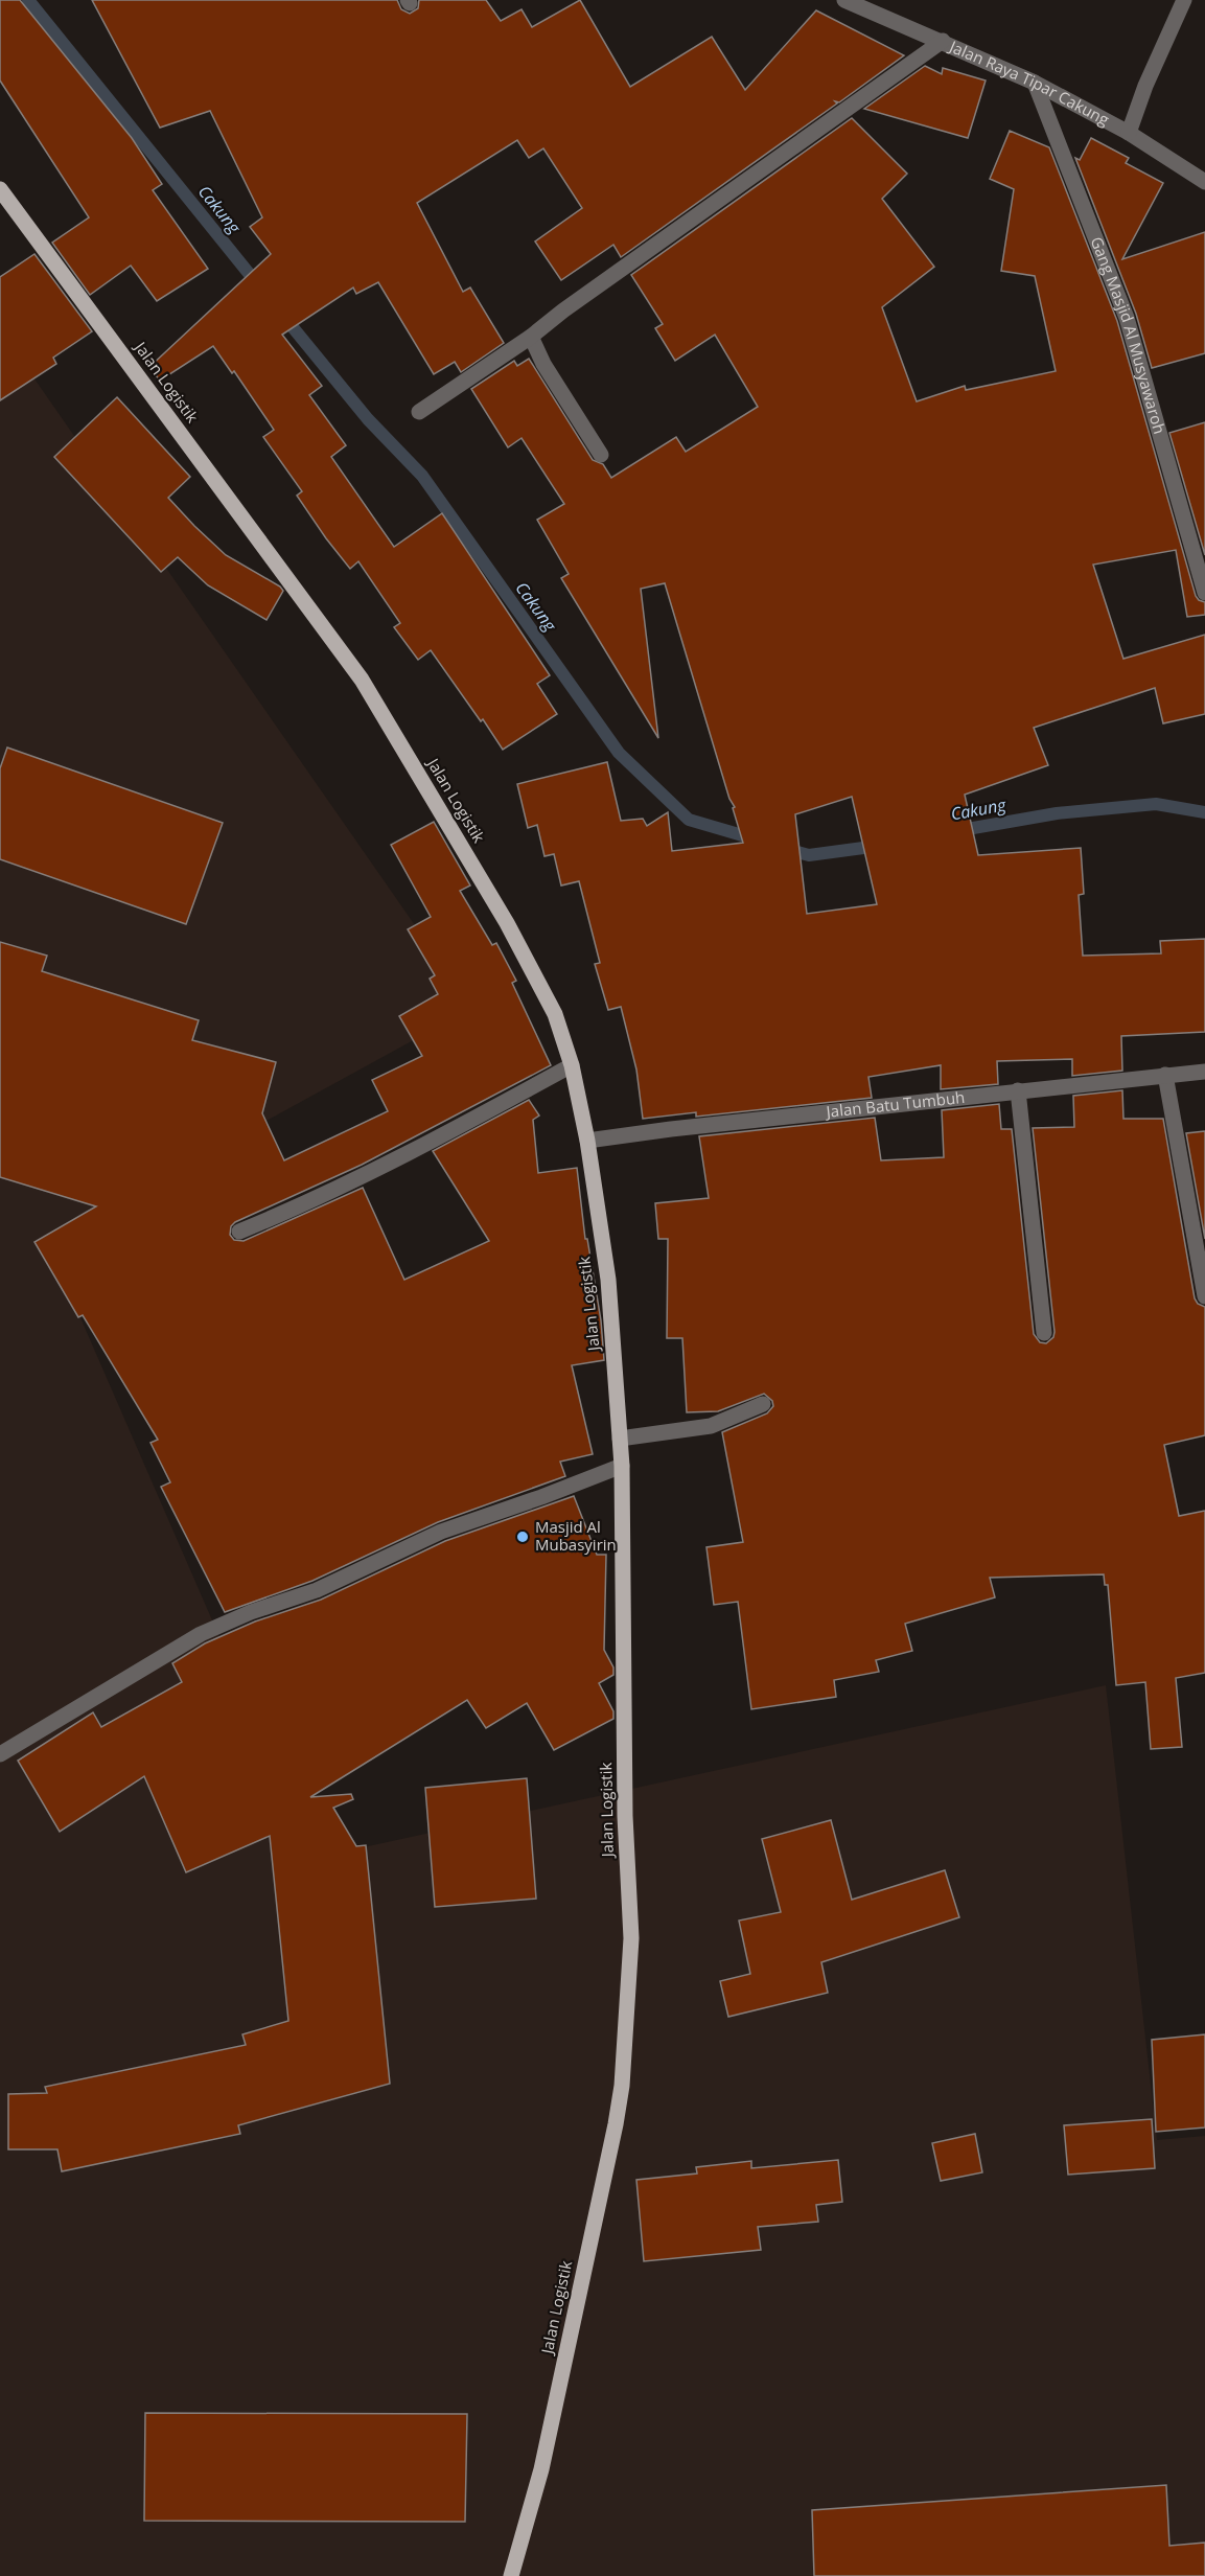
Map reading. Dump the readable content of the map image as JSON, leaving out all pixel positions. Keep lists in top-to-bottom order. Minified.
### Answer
{"streets":{"main road":["Jalan Logistik"],"street":["Jalan Raya Tipar Cakung","Gang Masjid Al Musyawaroh","Jalan Batu Tumbuh"]},"crossings":[["Jalan Raya Tipar Cakung","Gang Masjid Al Musyawaroh"],["Jalan Logistik","Jalan Batu Tumbuh"]],"water":["Cakung"],"places":["Masjid Al Mubasyirin"]}
